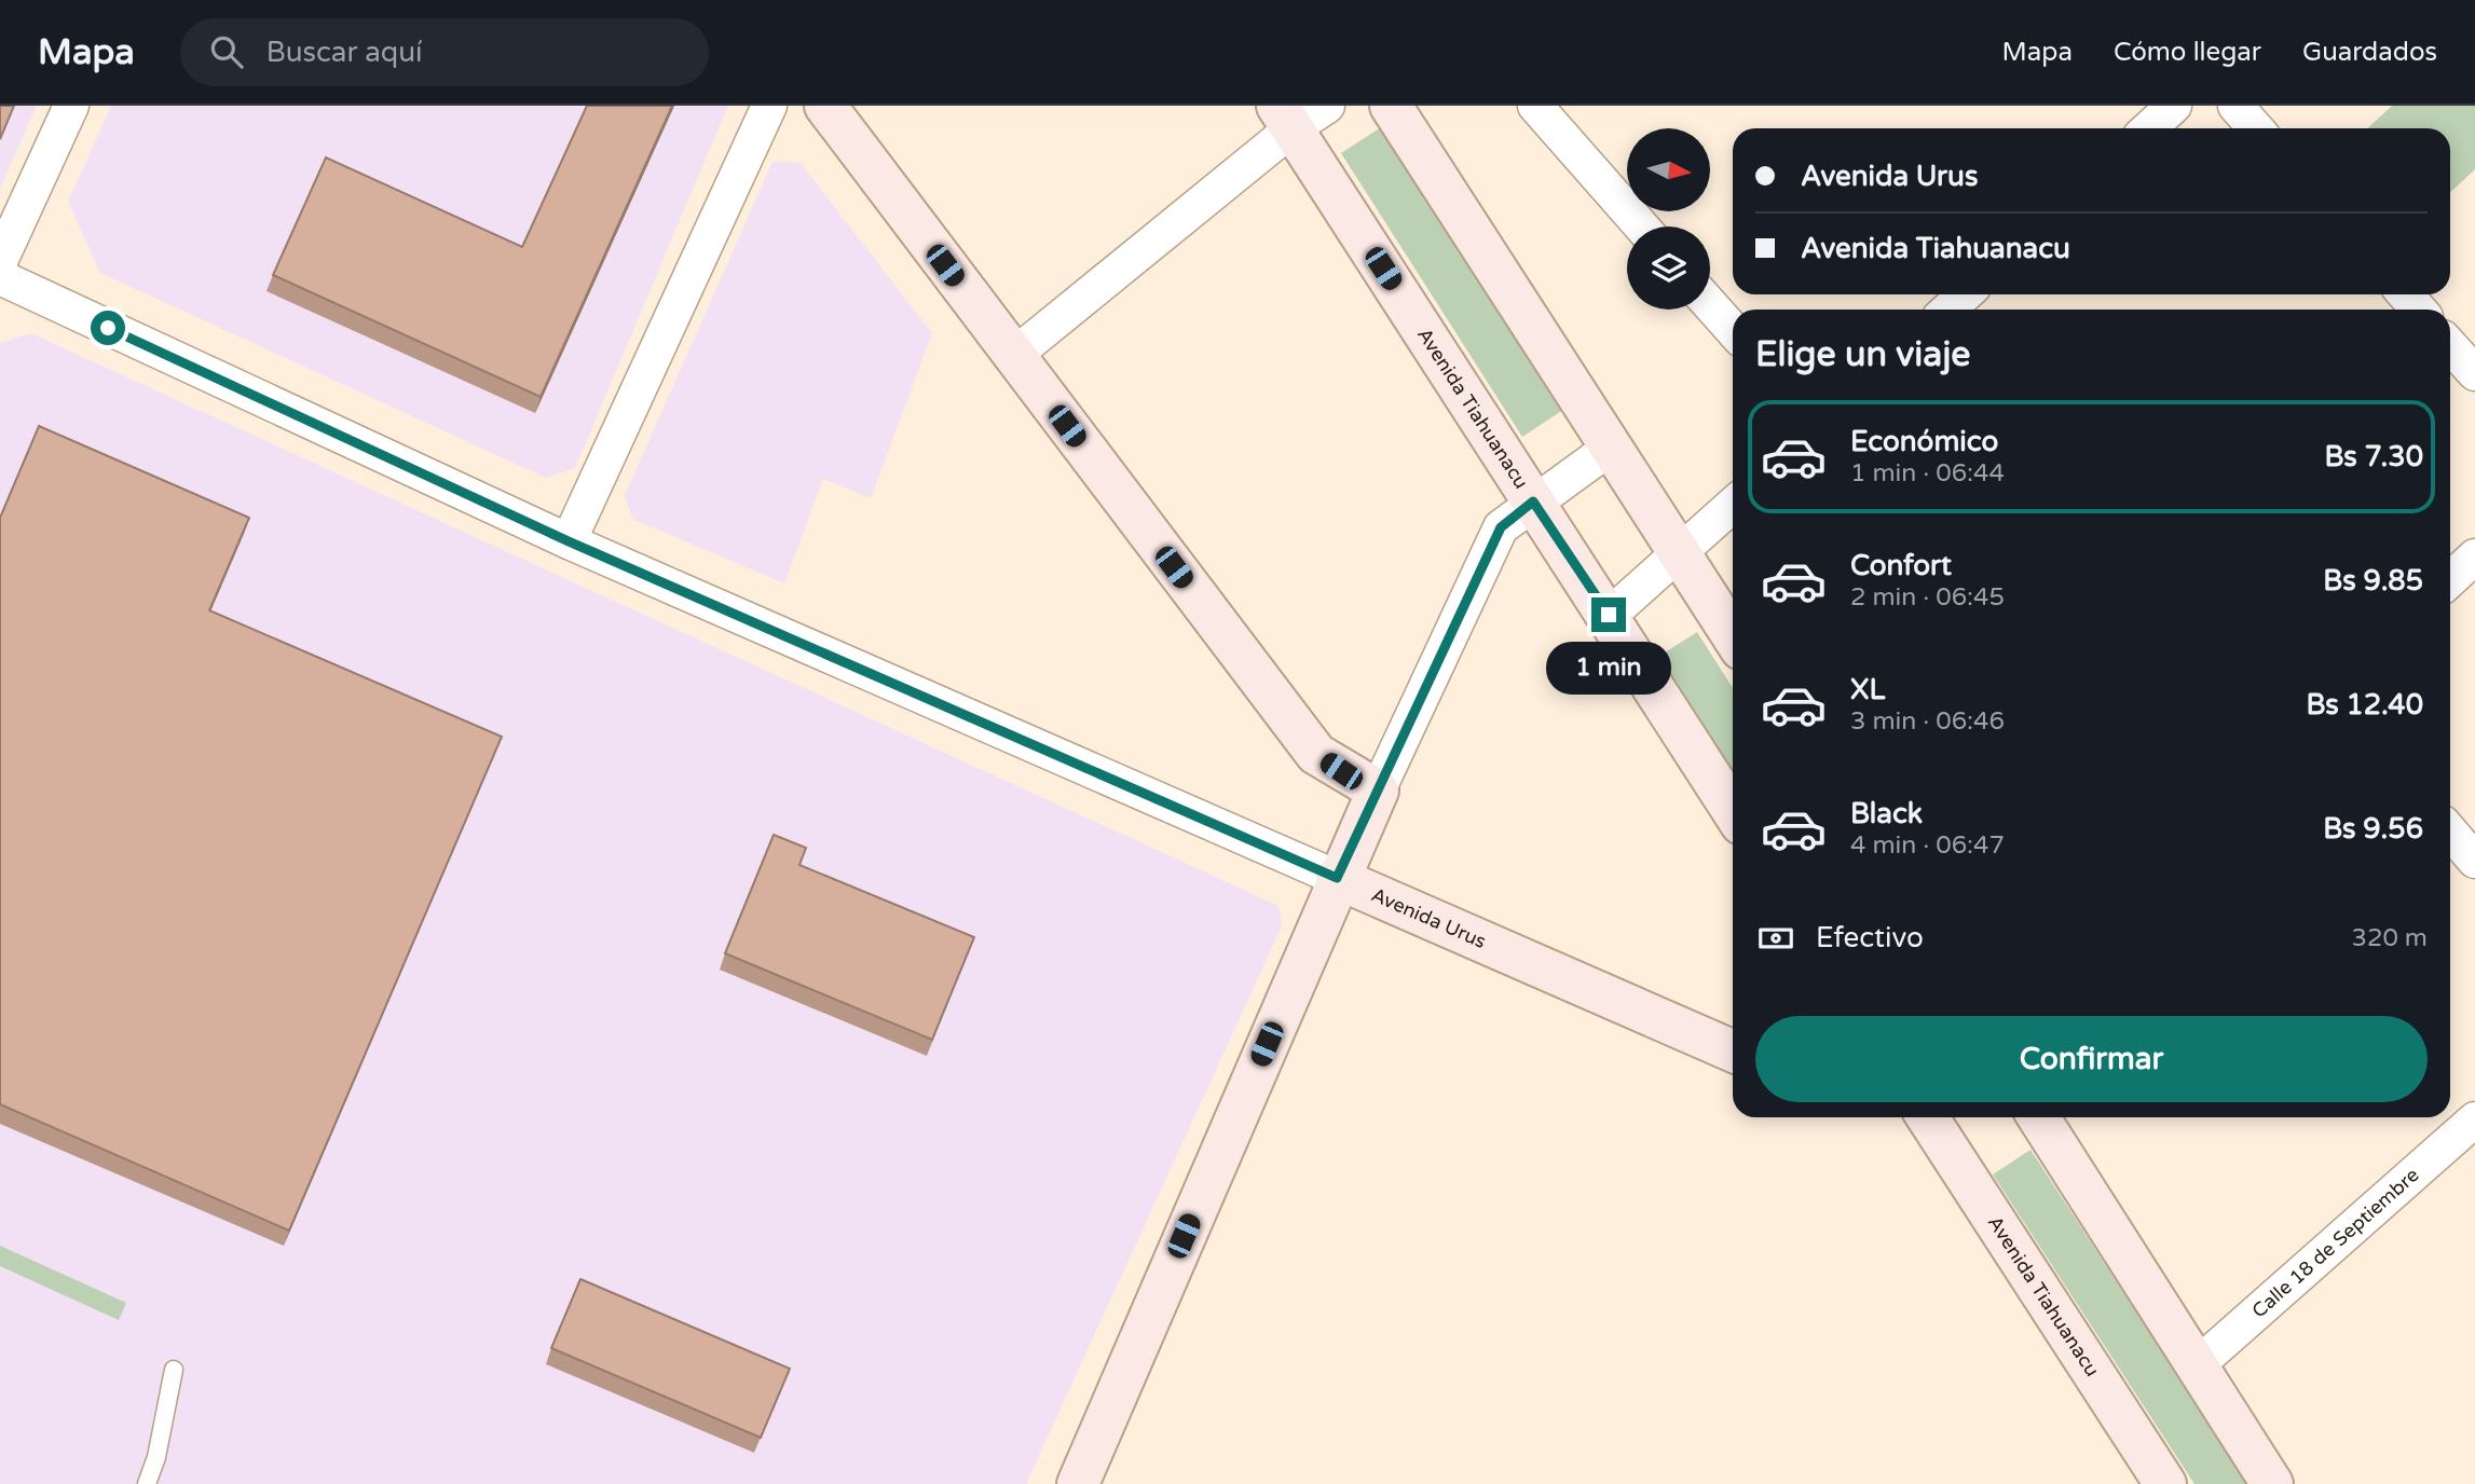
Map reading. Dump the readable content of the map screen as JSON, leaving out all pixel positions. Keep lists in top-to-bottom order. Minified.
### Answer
{"streets":{"main road":["Avenida Tiahuanacu","Avenida Urus"],"street":["Calle 18 de Septiembre"]},"north":"right","page":{"header":"Mapa","search":"Buscar aquí","nav":["Mapa","Cómo llegar","Guardados"],"banner":["Avenida Urus","Avenida Tiahuanacu"],"heading":"Elige un viaje","list":[{"name":"Económico","note":"1 min · 06:44","value":"Bs 7.30"},{"name":"Confort","note":"2 min · 06:45","value":"Bs 9.85"},{"name":"XL","note":"3 min · 06:46","value":"Bs 12.40"},{"name":"Black","note":"4 min · 06:47","value":"Bs 9.56"}],"bubble":"1 min","pay":["Efectivo","320 m"],"buttons":"Confirmar"}}
